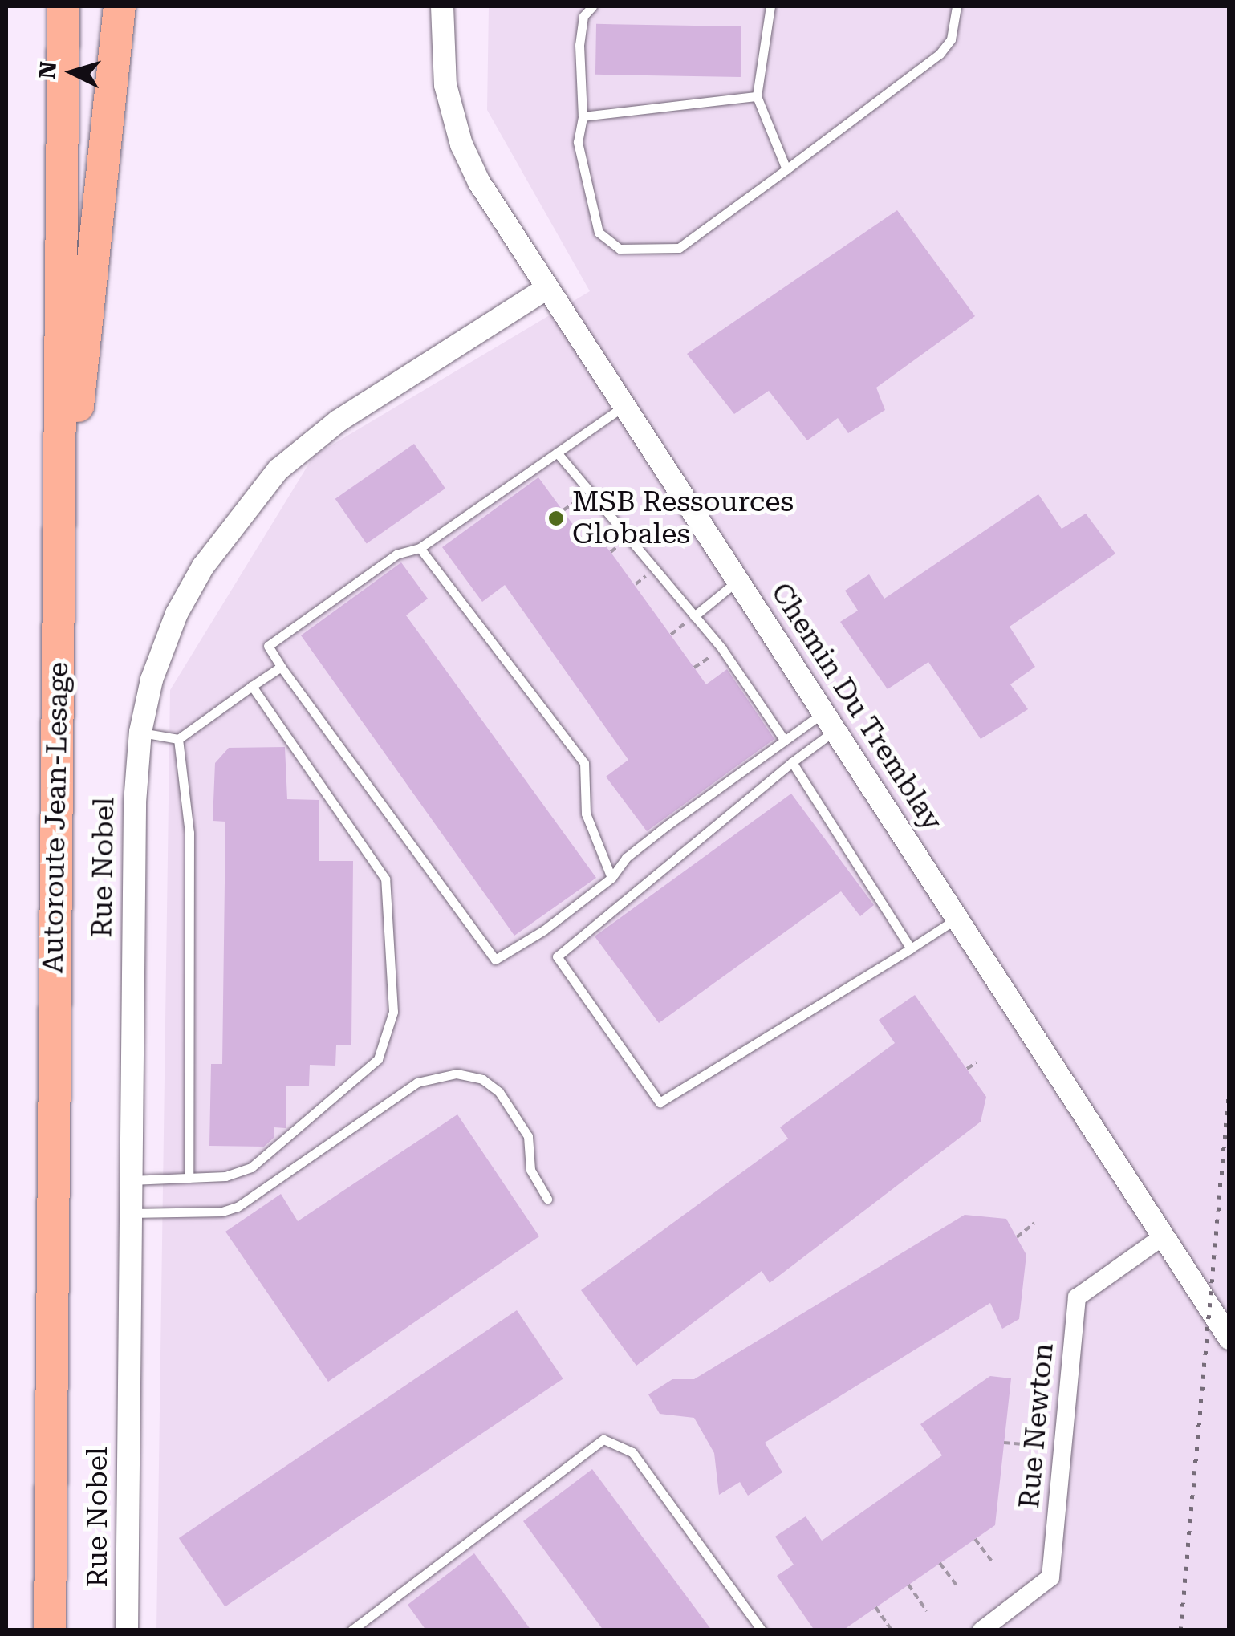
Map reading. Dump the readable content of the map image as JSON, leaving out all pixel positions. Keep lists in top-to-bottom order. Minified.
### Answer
{"streets":{"highway":["Autoroute Jean-Lesage"],"street":["Chemin Du Tremblay","Rue Nobel","Rue Newton"]},"crossings":[["Chemin Du Tremblay","Rue Nobel"],["Chemin Du Tremblay","Rue Newton"]],"places":["MSB Ressources Globales"],"north":"left"}
